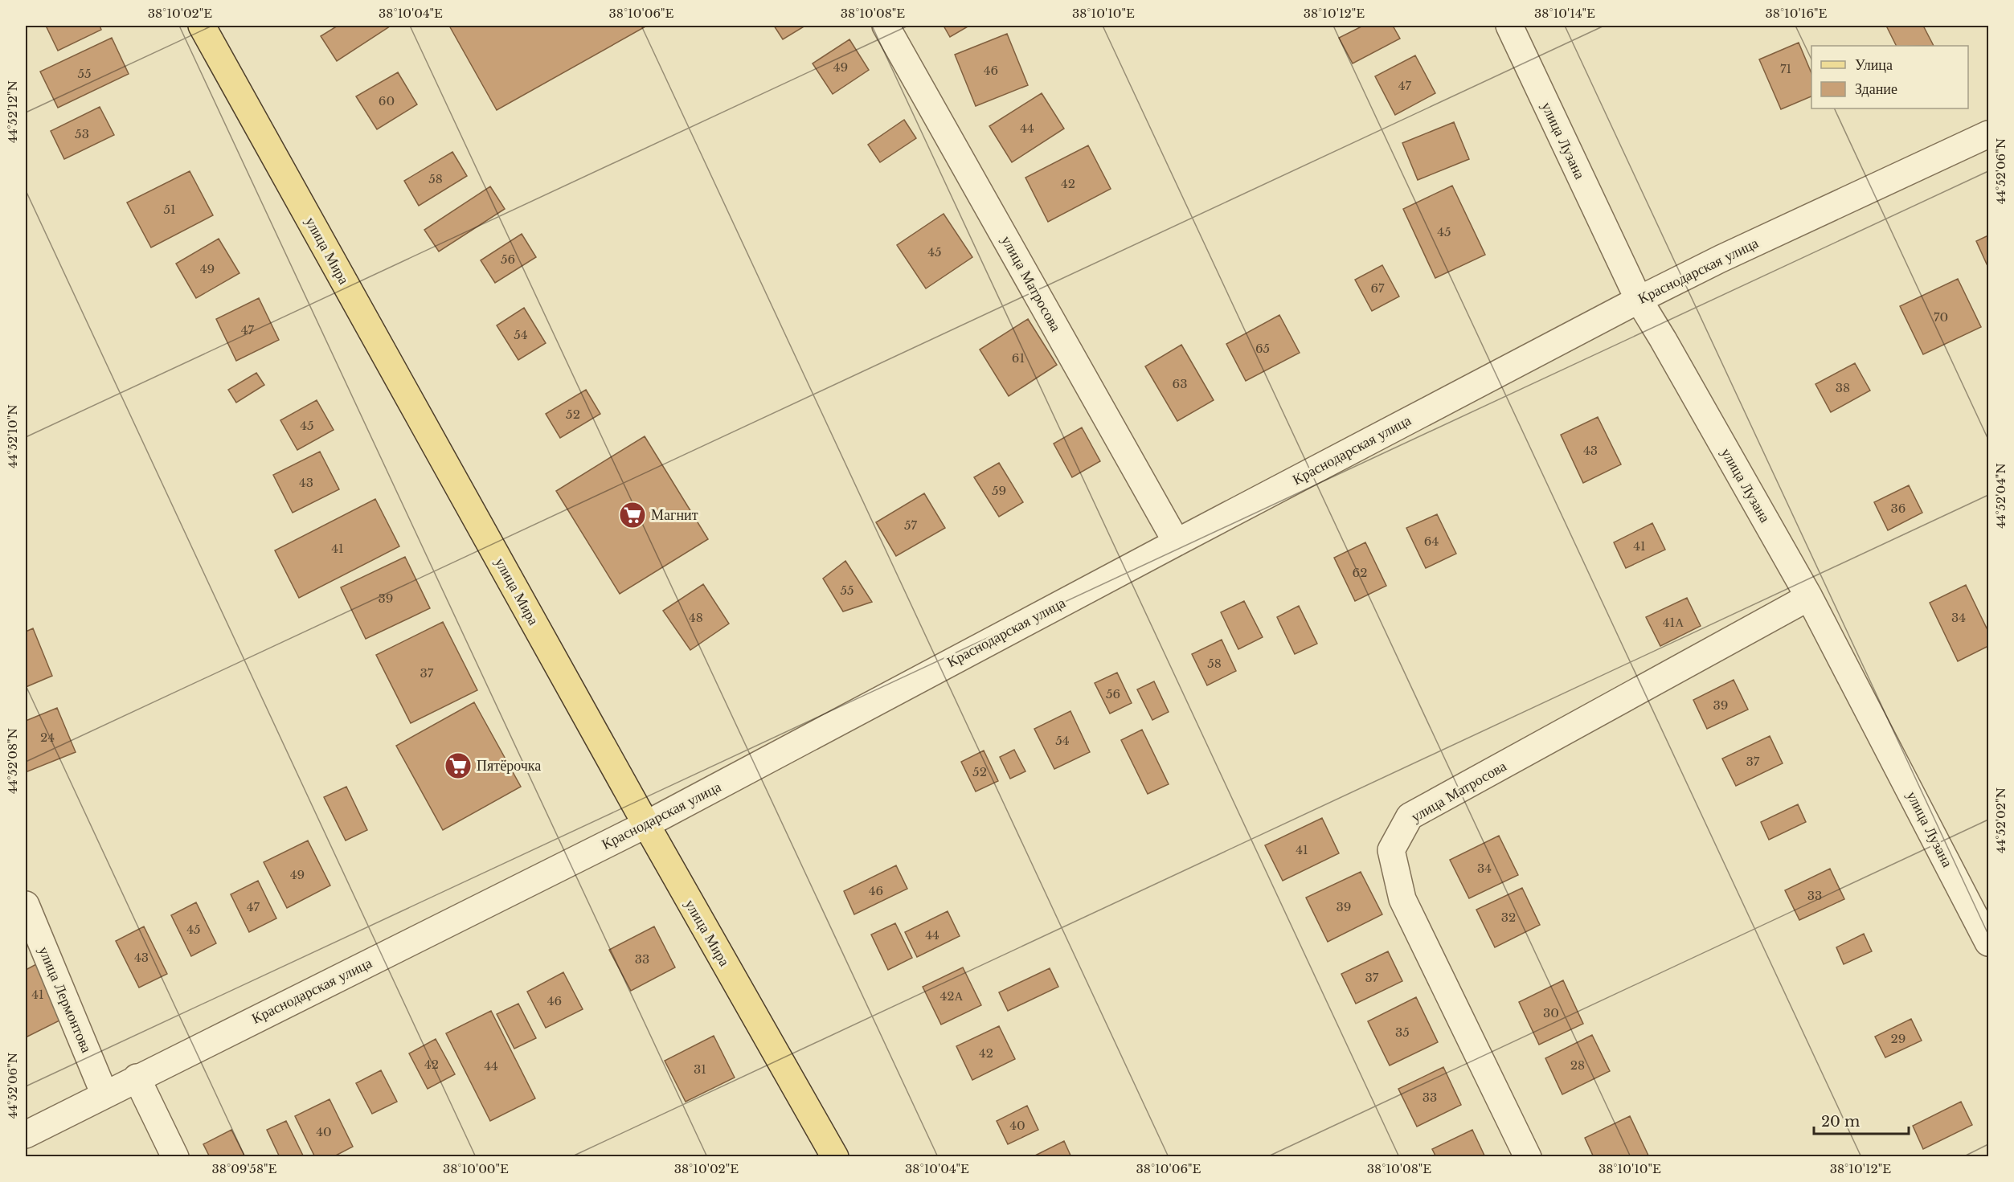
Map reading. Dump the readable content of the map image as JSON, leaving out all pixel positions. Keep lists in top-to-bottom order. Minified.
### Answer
{"streets":{"main road":["улица Мира"],"street":["улица Лузана","Краснодарская улица","улица Матросова","улица Лермонтова"]},"crossings":[["улица Лузана","Краснодарская улица"],["улица Лузана","улица Матросова"],["улица Мира","Краснодарская улица"],["Краснодарская улица","улица Матросова"],["Краснодарская улица","улица Лермонтова"]],"places":{"supermarket":["Магнит","Пятёрочка"]},"house_numbers":["49","71","46","55","47","60","44","53","58","42","51","45","45","56","49","67","70","47","54","65","61","63","38","52","45","43","43","59","36","57","64","41","41","62","55","39","48","34","41А","58","37","56","39","24","54","37","52","41","34","49","46","33","47","39","32","45","44","43","33","37","41","42А","46","30","35","29","42","42","28","44","31","33","40","40"],"legend":["Улица","Здание"],"scale_bar":"20 m","coordinates":["38°10'02\"E","38°10'04\"E","38°10'06\"E","38°10'08\"E","38°10'10\"E","38°10'12\"E","38°10'14\"E","38°10'16\"E","44°52'12\"N","44°52'06\"N","44°52'10\"N","44°52'04\"N","44°52'08\"N","44°52'02\"N","38°09'58\"E","38°10'00\"E"]}
